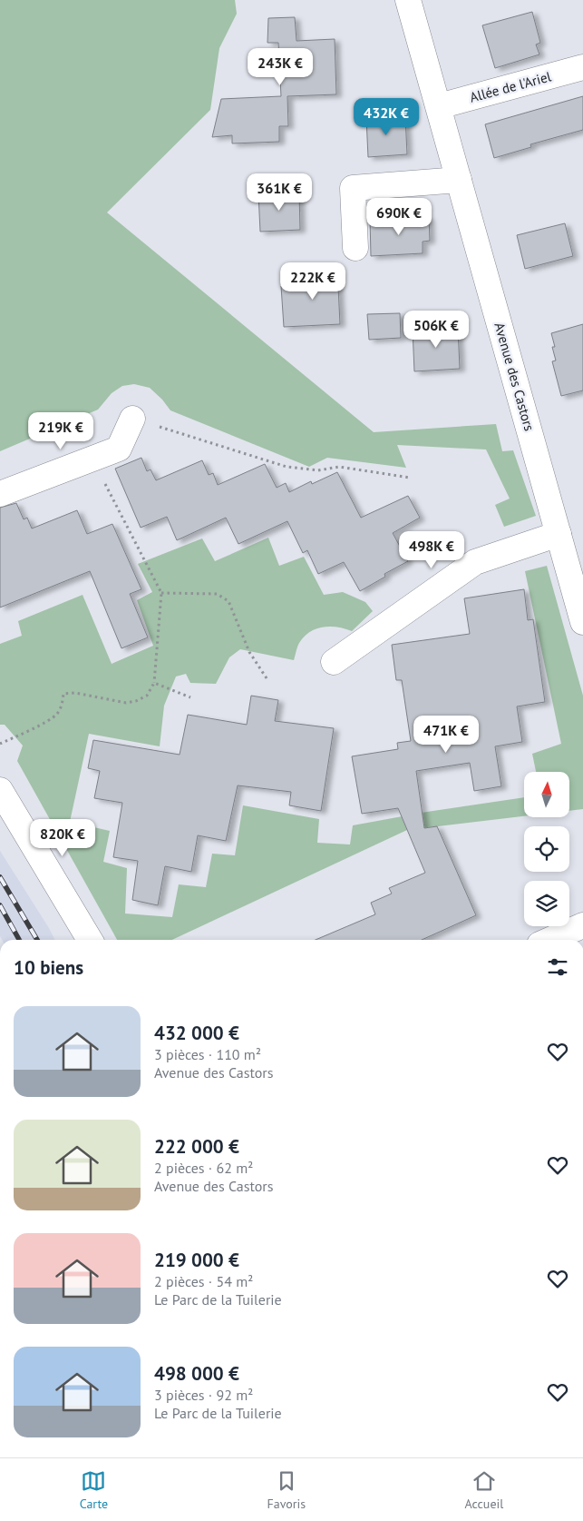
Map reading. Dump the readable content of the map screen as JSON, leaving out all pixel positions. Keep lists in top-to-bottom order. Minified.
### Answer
{"streets":{"street":["Allée de l'Ariel","Avenue des Castors"]},"crossings":[["Allée de l'Ariel","Avenue des Castors"]],"north":"top","page":{"price":["243K €","432K €","361K €","690K €","222K €","506K €","219K €","498K €","471K €","820K €"],"heading":"10 biens","list":[{"name":"432 000 €","note":"3 pièces · 110 m² · Avenue des Castors"},{"name":"222 000 €","note":"2 pièces · 62 m² · Avenue des Castors"},{"name":"219 000 €","note":"2 pièces · 54 m² · Le Parc de la Tuilerie"},{"name":"498 000 €","note":"3 pièces · 92 m² · Le Parc de la Tuilerie"}],"tabs":["Carte","Favoris","Accueil"]}}
